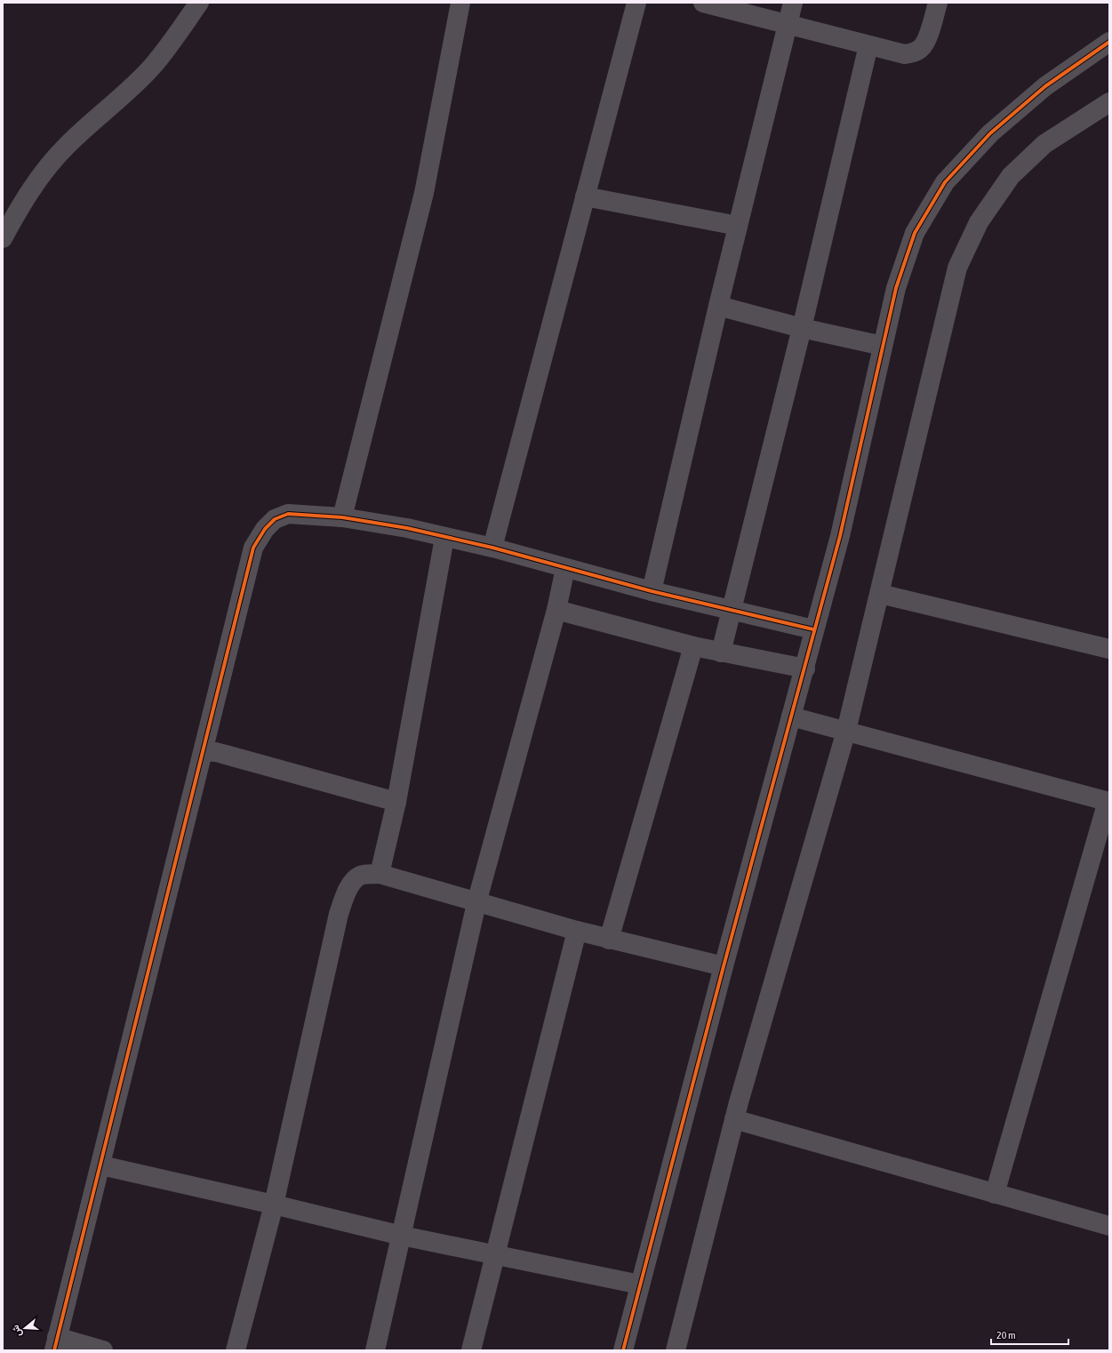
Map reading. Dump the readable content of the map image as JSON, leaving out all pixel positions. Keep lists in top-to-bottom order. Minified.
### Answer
{"scale_bar":"20 m","north":"left"}
